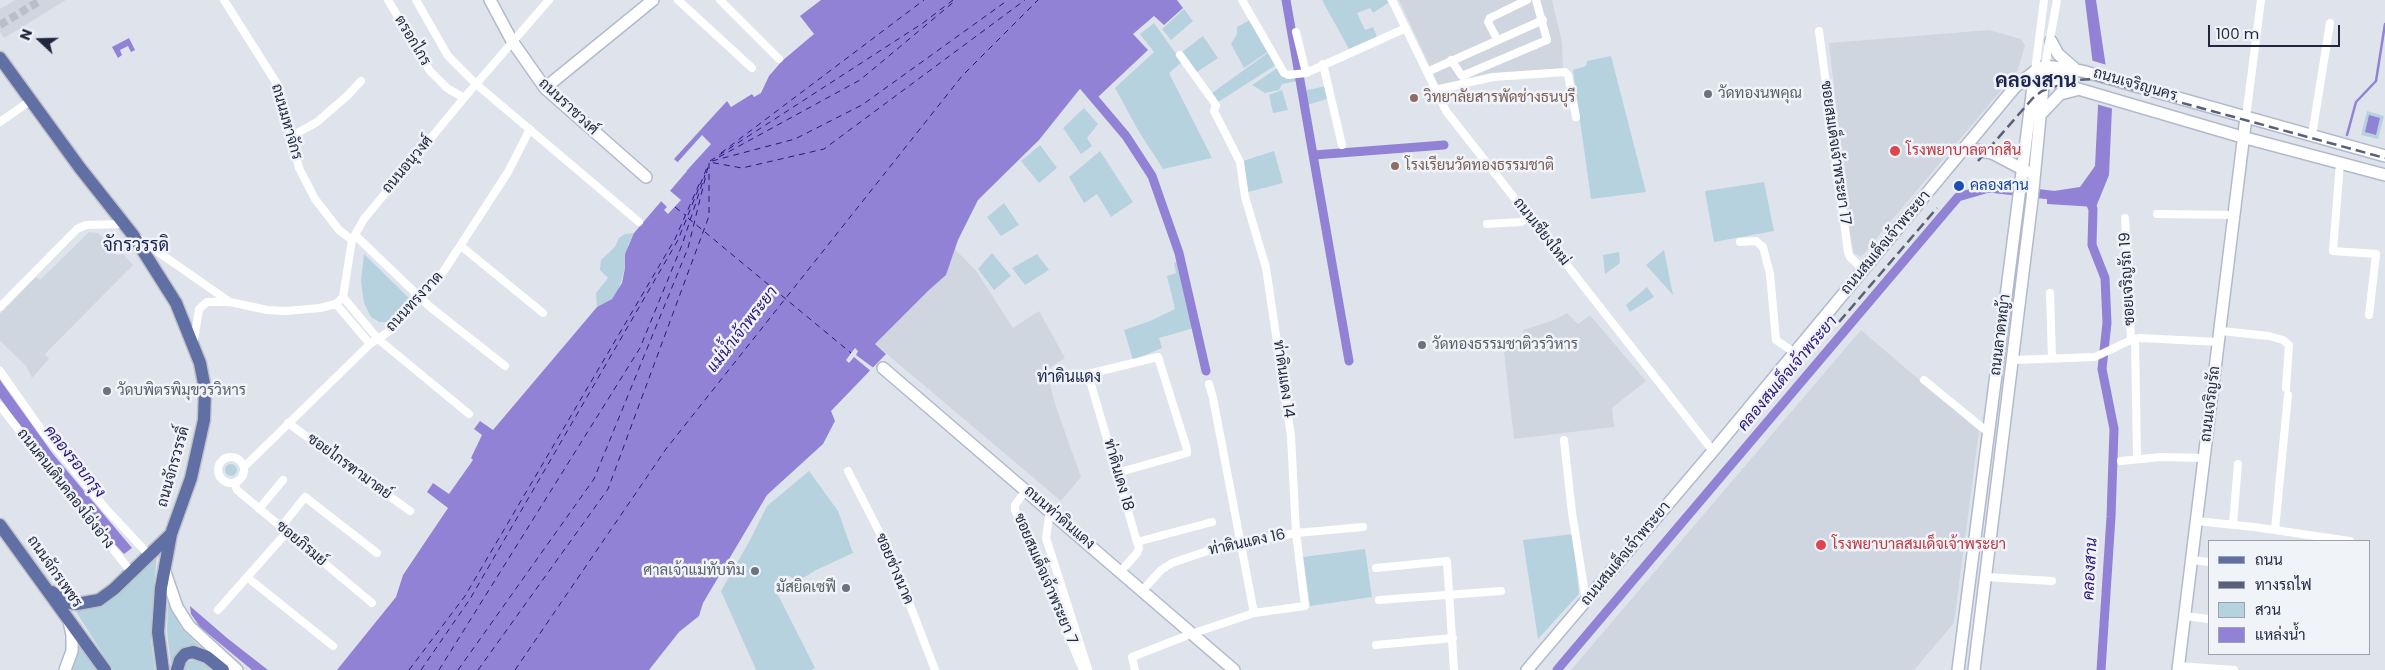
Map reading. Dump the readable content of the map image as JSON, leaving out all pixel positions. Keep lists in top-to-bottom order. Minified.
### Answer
{"streets":{"main road":["ถนนเจริญนคร","ถนนราชวงศ์","ถนนสมเด็จเจ้าพระยา","ถนนลาดหญ้า","ถนนเจริญรัถ","ถนนจักรวรรดิ์","ถนนท่าดินแดง","ถนนจักรเพชร"],"street":["ตรอกไกร","ถนนมหาจักร","ซอยสมเด็จเจ้าพระยา 17","ถนนอนุวงศ์","ถนนเชียงใหม่","ซอยเจริญรัถ 19","ถนนทรงวาด","ท่าดินแดง 14","ซอยไกรฑามาตย์","ท่าดินเดง 18","ถนนคนเดินคลองโอ่งอ่าง","ท่าดินแดง 16","ซอยภิรมย์","ซอยช่างนาค","ซอยสมเด็จเจ้าพระยา 7"]},"crossings":[["ตรอกไกร","ถนนอนุวงศ์"],["ถนนเจริญนคร","ถนนสมเด็จเจ้าพระยา"],["ถนนเจริญนคร","ถนนลาดหญ้า"],["ถนนเจริญนคร","ถนนเจริญรัถ"],["ถนนราชวงศ์","ถนนอนุวงศ์"],["ถนนมหาจักร","ถนนอนุวงศ์"],["ถนนมหาจักร","ถนนทรงวาด"],["ซอยสมเด็จเจ้าพระยา 17","ถนนสมเด็จเจ้าพระยา"],["ถนนเชียงใหม่","ถนนสมเด็จเจ้าพระยา"],["ถนนสมเด็จเจ้าพระยา","ถนนลาดหญ้า"],["ซอยเจริญรัถ 19","ถนนเจริญรัถ"],["ถนนทรงวาด","ซอยไกรฑามาตย์"],["ถนนทรงวาด","ซอยภิรมย์"],["ท่าดินแดง 14","ถนนท่าดินแดง"],["ท่าดินแดง 14","ท่าดินแดง 16"],["ถนนท่าดินแดง","ท่าดินแดง 16"],["ถนนท่าดินแดง","ซอยสมเด็จเจ้าพระยา 7"]],"districts":["คลองสาน","จักรวรรดิ","ท่าดินแดง"],"water":["แม่น้ำเจ้าพระยา","คลองสมเด็จเจ้าพระยา","คลองรอบกรุง","คลองสาน"],"places":["วัดทองนพคุณ","วิทยาลัยสารพัดช่างธนบุรี","โรงพยาบาลตากสิน","โรงเรียนวัดทองธรรมชาติ","คลองสาน","วัดทองธรรมชาติวรวิหาร","วัดบพิตรพิมุขวรวิหาร","โรงพยาบาลสมเด็จเจ้าพระยา","ศาลเจ้าแม่ทับทิม","มัสยิดเซฟี"],"legend":["ถนน","ทางรถไฟ","สวน","แหล่งน้ำ"],"scale_bar":"100 m","north":"left"}
